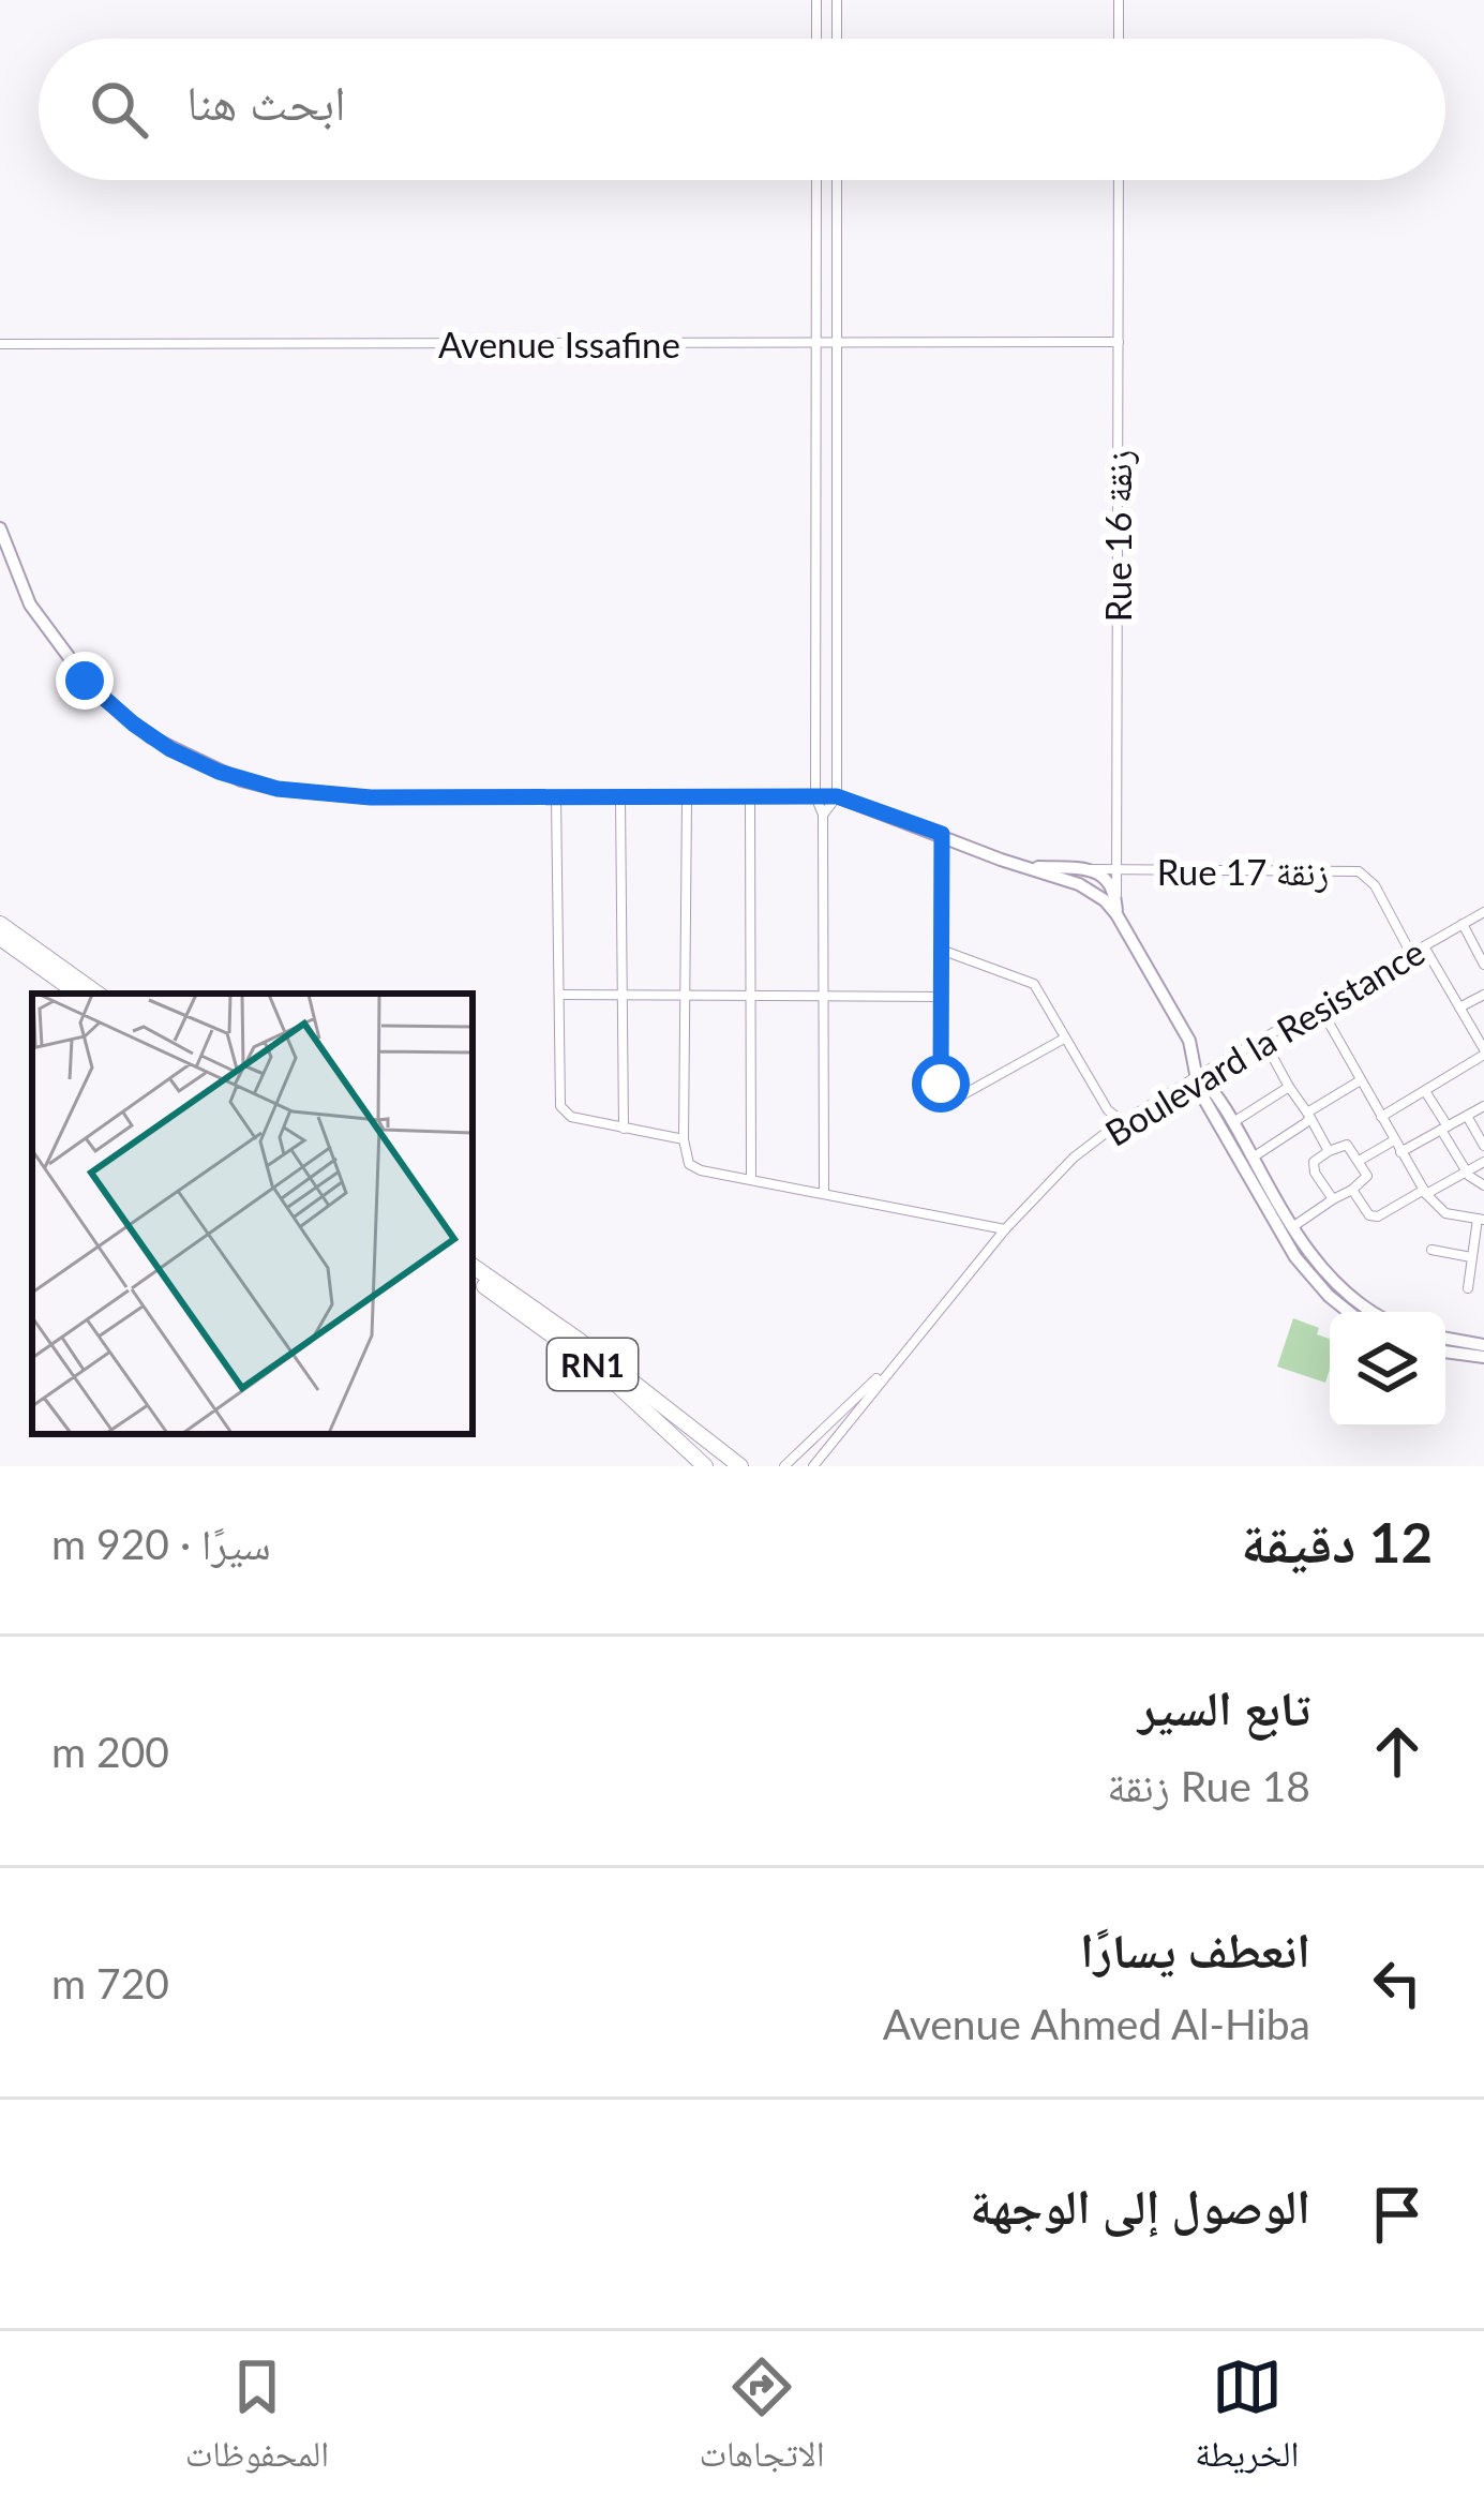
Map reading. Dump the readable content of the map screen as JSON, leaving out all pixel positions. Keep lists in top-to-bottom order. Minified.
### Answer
{"streets":{"highway":["RN1"],"street":["Avenue Issafine","Rue 16 زنقة","Rue 17 زنقة","Boulevard la Resistance"]},"crossings":[["Avenue Issafine","Rue 16 زنقة"],["Rue 16 زنقة","Rue 17 زنقة"],["Rue 17 زنقة","Boulevard la Resistance"]],"page":{"search":"ابحث هنا","heading":["12 دقيقة","سيرًا · 920 m"],"list":[["تابع السير","Rue 18 زنقة","200 m"],["انعطف يسارًا","Avenue Ahmed Al-Hiba","720 m"],"الوصول إلى الوجهة"],"nav":["الخريطة","الاتجاهات","المحفوظات"]}}
